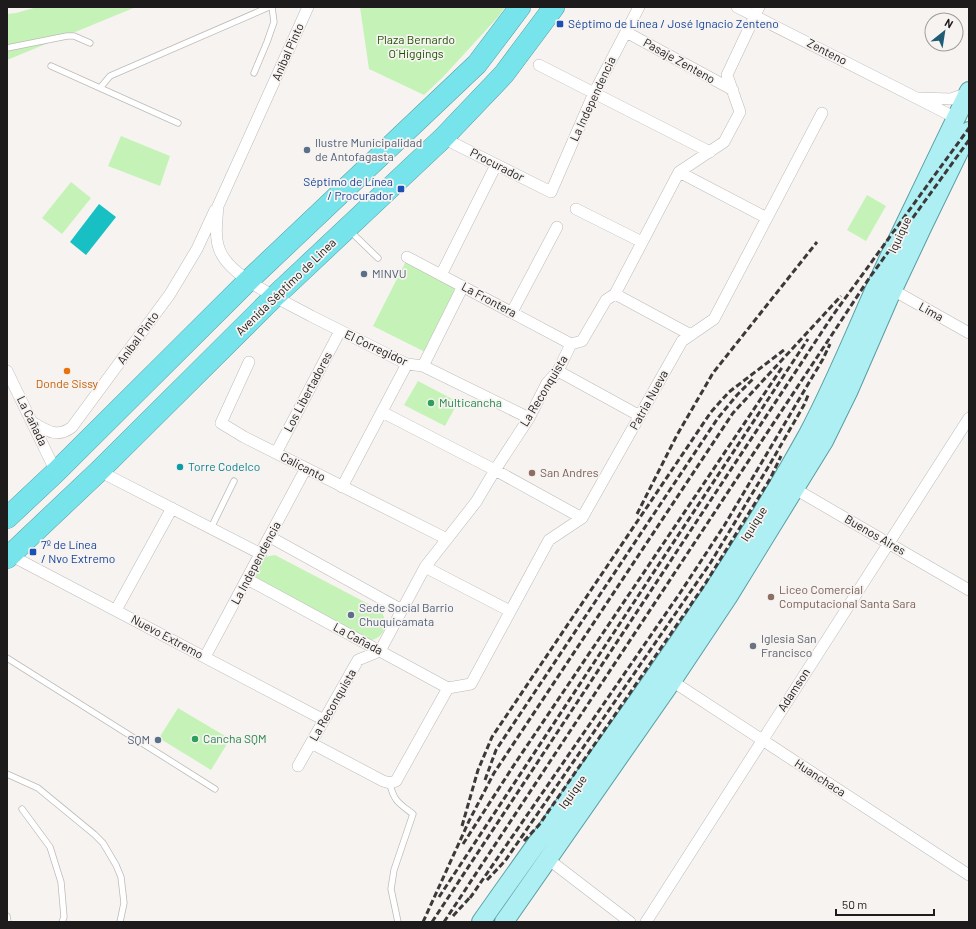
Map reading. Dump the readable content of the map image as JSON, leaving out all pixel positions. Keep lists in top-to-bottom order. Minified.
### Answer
{"streets":{"highway":["Avenida Séptimo de Linea"],"main road":["Iquique"],"street":["Aníbal Pinto","Zenteno","Pasaje Zenteno","La Independencia","Procurador","La Frontera","Lima","El Corregidor","La Reconquista","Los Libertadores","Patria Nueva","La Cañada","Calicanto","Buenos Aires","Nuevo Extremo","Adamson","Huanchaca"]},"crossings":[["Aníbal Pinto","El Corregidor"],["Aníbal Pinto","La Cañada"],["Zenteno","Iquique"],["Zenteno","La Reconquista"],["Pasaje Zenteno","La Independencia"],["Pasaje Zenteno","La Reconquista"],["La Independencia","Procurador"],["La Independencia","La Cañada"],["La Independencia","Calicanto"],["La Independencia","Nuevo Extremo"],["Procurador","Avenida Séptimo de Linea"],["Iquique","Lima"],["Iquique","Buenos Aires"],["Iquique","Huanchaca"],["Avenida Séptimo de Linea","El Corregidor"],["Avenida Séptimo de Linea","Nuevo Extremo"],["La Frontera","La Reconquista"],["El Corregidor","La Reconquista"],["El Corregidor","Los Libertadores"],["La Reconquista","La Cañada"],["La Reconquista","Calicanto"],["La Reconquista","Nuevo Extremo"],["Los Libertadores","Calicanto"],["Patria Nueva","La Cañada"],["Buenos Aires","Adamson"],["Adamson","Huanchaca"]],"parks":["Plaza Bernardo O´Higgings"],"places":{"transit":["Séptimo de Línea / José Ignacio Zenteno","Séptimo de Línea / Procurador","7º de Línea / Nvo Extremo"],"other":["Ilustre Municipalidad de Antofagasta","MINVU","Donde Sissy","Multicancha","Torre Codelco","San Andres","Liceo Comercial Computacional Santa Sara","Sede Social Barrio Chuquicamata","Iglesia San Francisco","Cancha SQM","SQM"]},"scale_bar":"50 m","north":"top right"}
